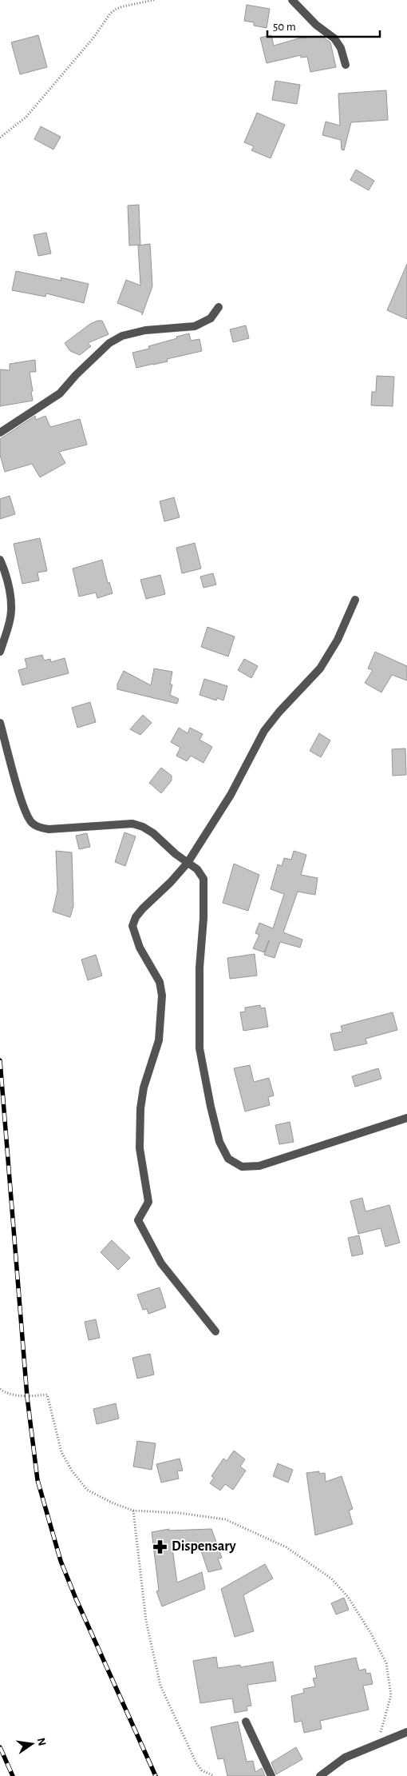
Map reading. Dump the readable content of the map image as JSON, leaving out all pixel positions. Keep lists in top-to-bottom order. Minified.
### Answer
{"places":{"pharmacy":["Dispensary"]},"scale_bar":"50 m","north":"right"}
